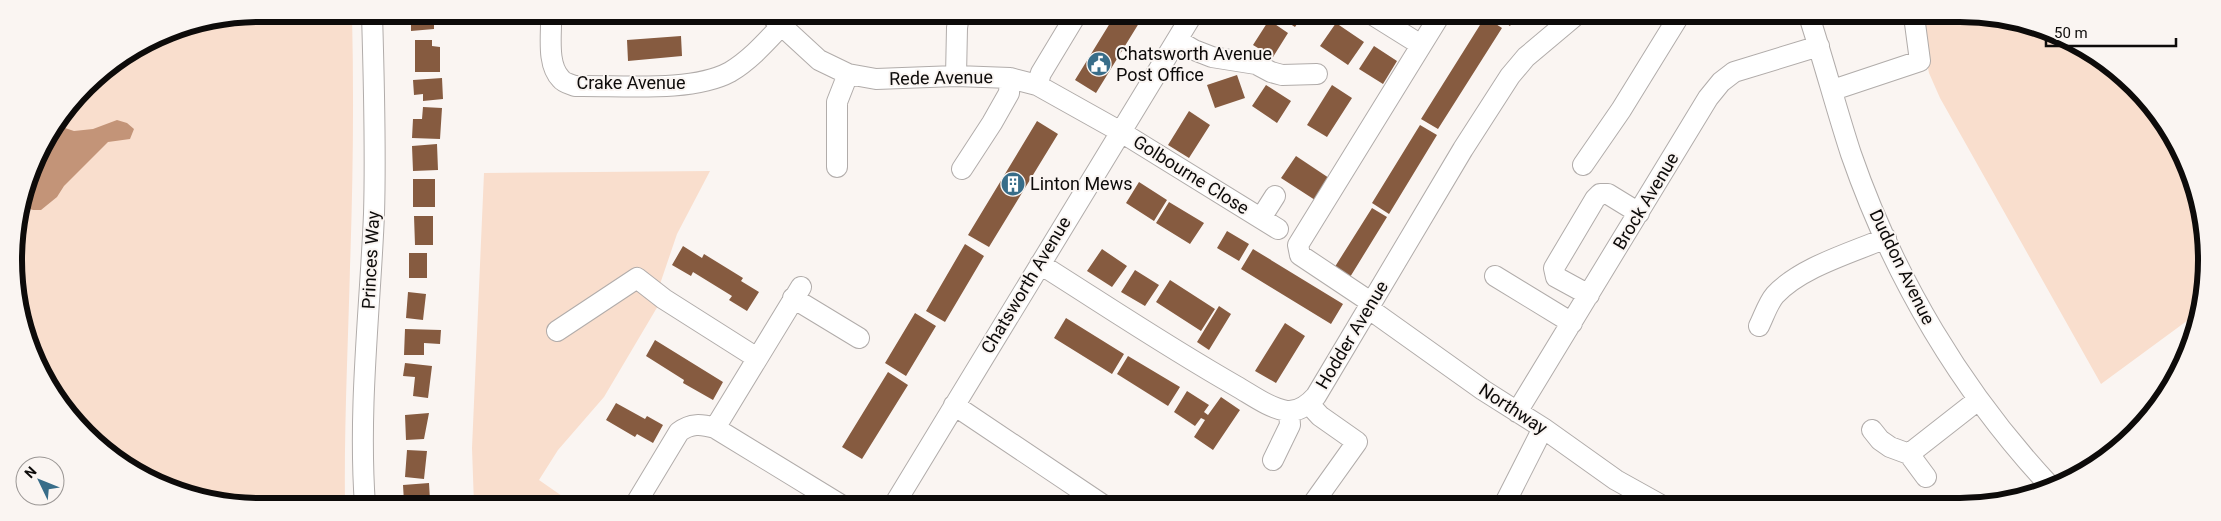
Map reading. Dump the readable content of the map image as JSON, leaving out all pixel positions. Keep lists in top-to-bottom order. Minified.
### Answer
{"streets":{"street":["Rede Avenue","Crake Avenue","Golbourne Close","Brock Avenue","Princes Way","Duddon Avenue","Chatsworth Avenue","Hodder Avenue","Northway"]},"crossings":[["Rede Avenue","Golbourne Close"],["Rede Avenue","Chatsworth Avenue"],["Golbourne Close","Chatsworth Avenue"],["Brock Avenue","Duddon Avenue"],["Brock Avenue","Northway"],["Hodder Avenue","Northway"]],"places":{"public building":["Chatsworth Avenue Post Office"],"building":["Linton Mews"]},"scale_bar":"50 m","north":"top left"}
